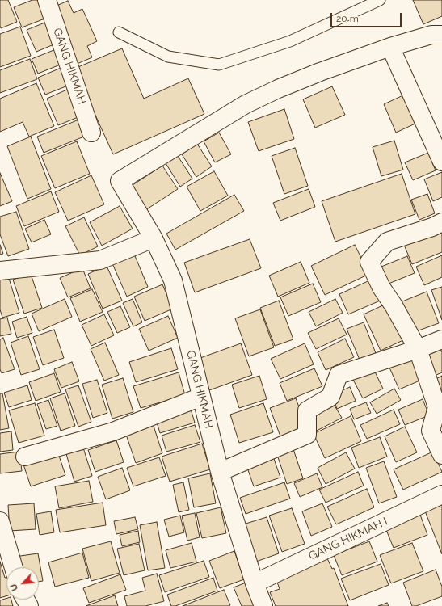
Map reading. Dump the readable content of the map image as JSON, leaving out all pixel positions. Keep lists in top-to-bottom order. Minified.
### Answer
{"streets":{"street":["GANG HIKMAH","GANG HIKMAH I"]},"crossings":[["GANG HIKMAH","GANG HIKMAH I"]],"scale_bar":"20 m","north":"bottom left"}
